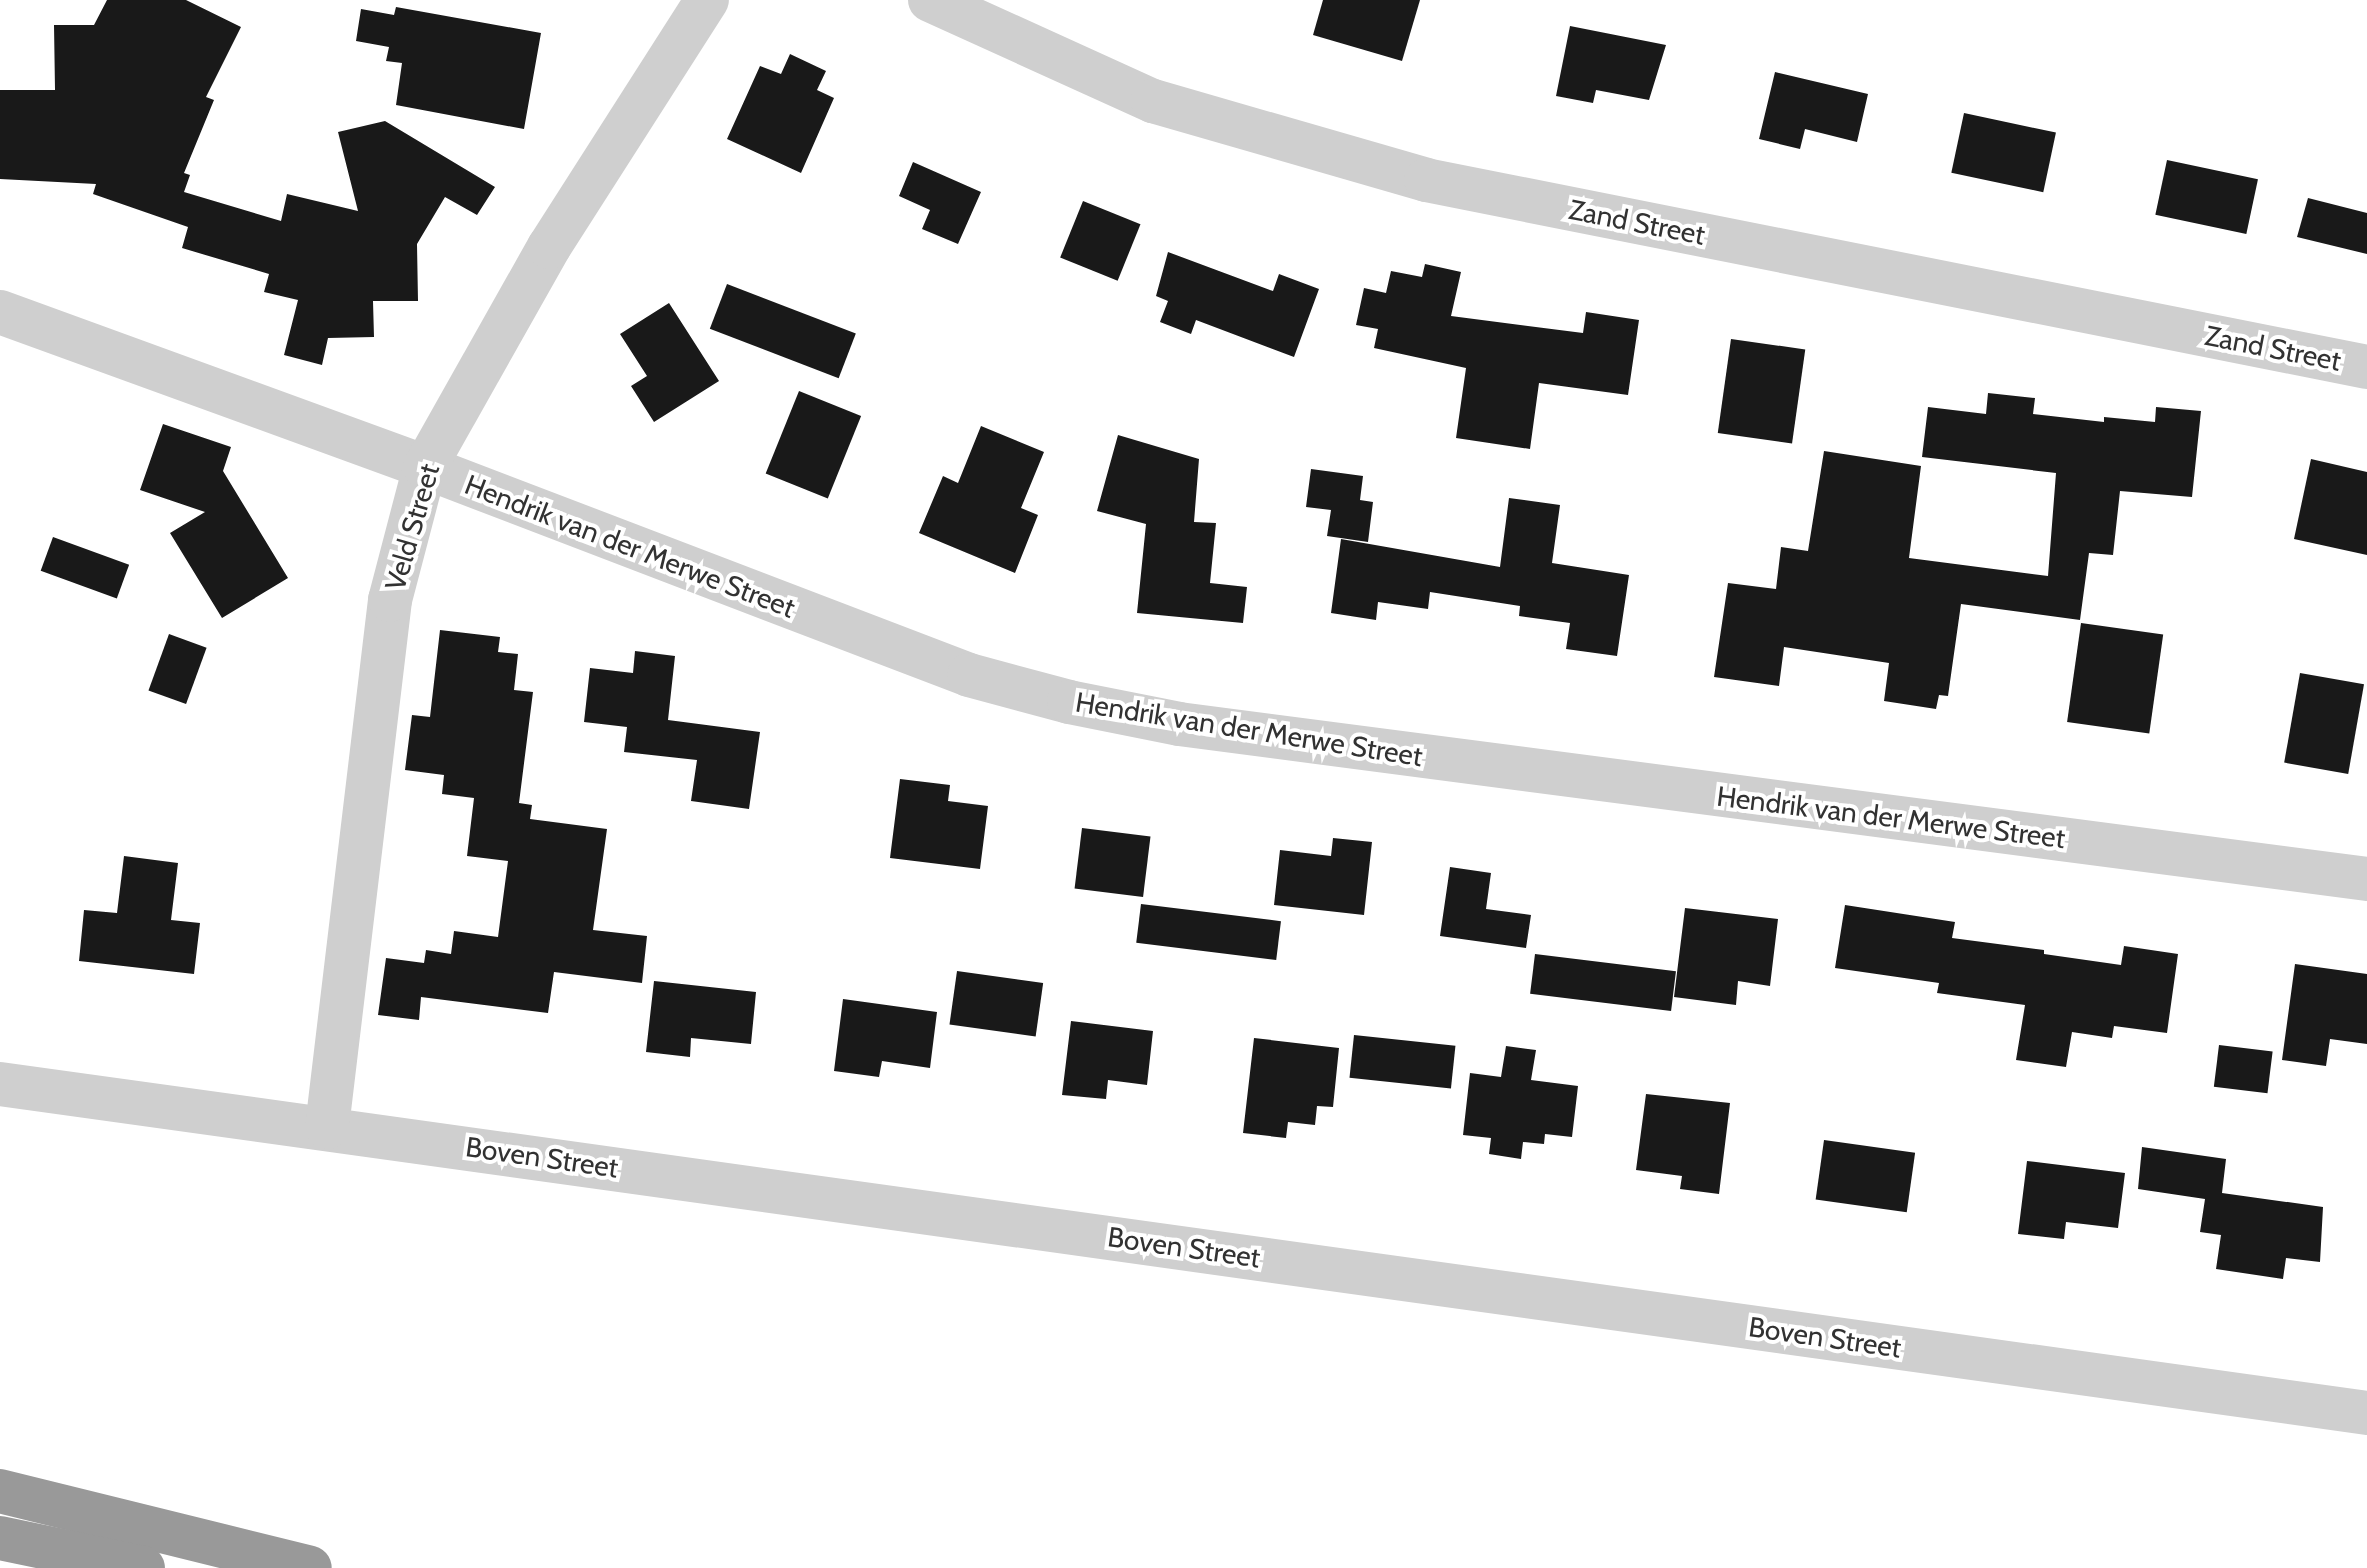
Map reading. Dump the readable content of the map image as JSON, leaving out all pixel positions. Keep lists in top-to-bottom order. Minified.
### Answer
{"streets":{"street":["Zand Street","Veld Street","Hendrik van der Merwe Street","Boven Street"]},"crossings":[["Veld Street","Hendrik van der Merwe Street"],["Veld Street","Boven Street"]]}
